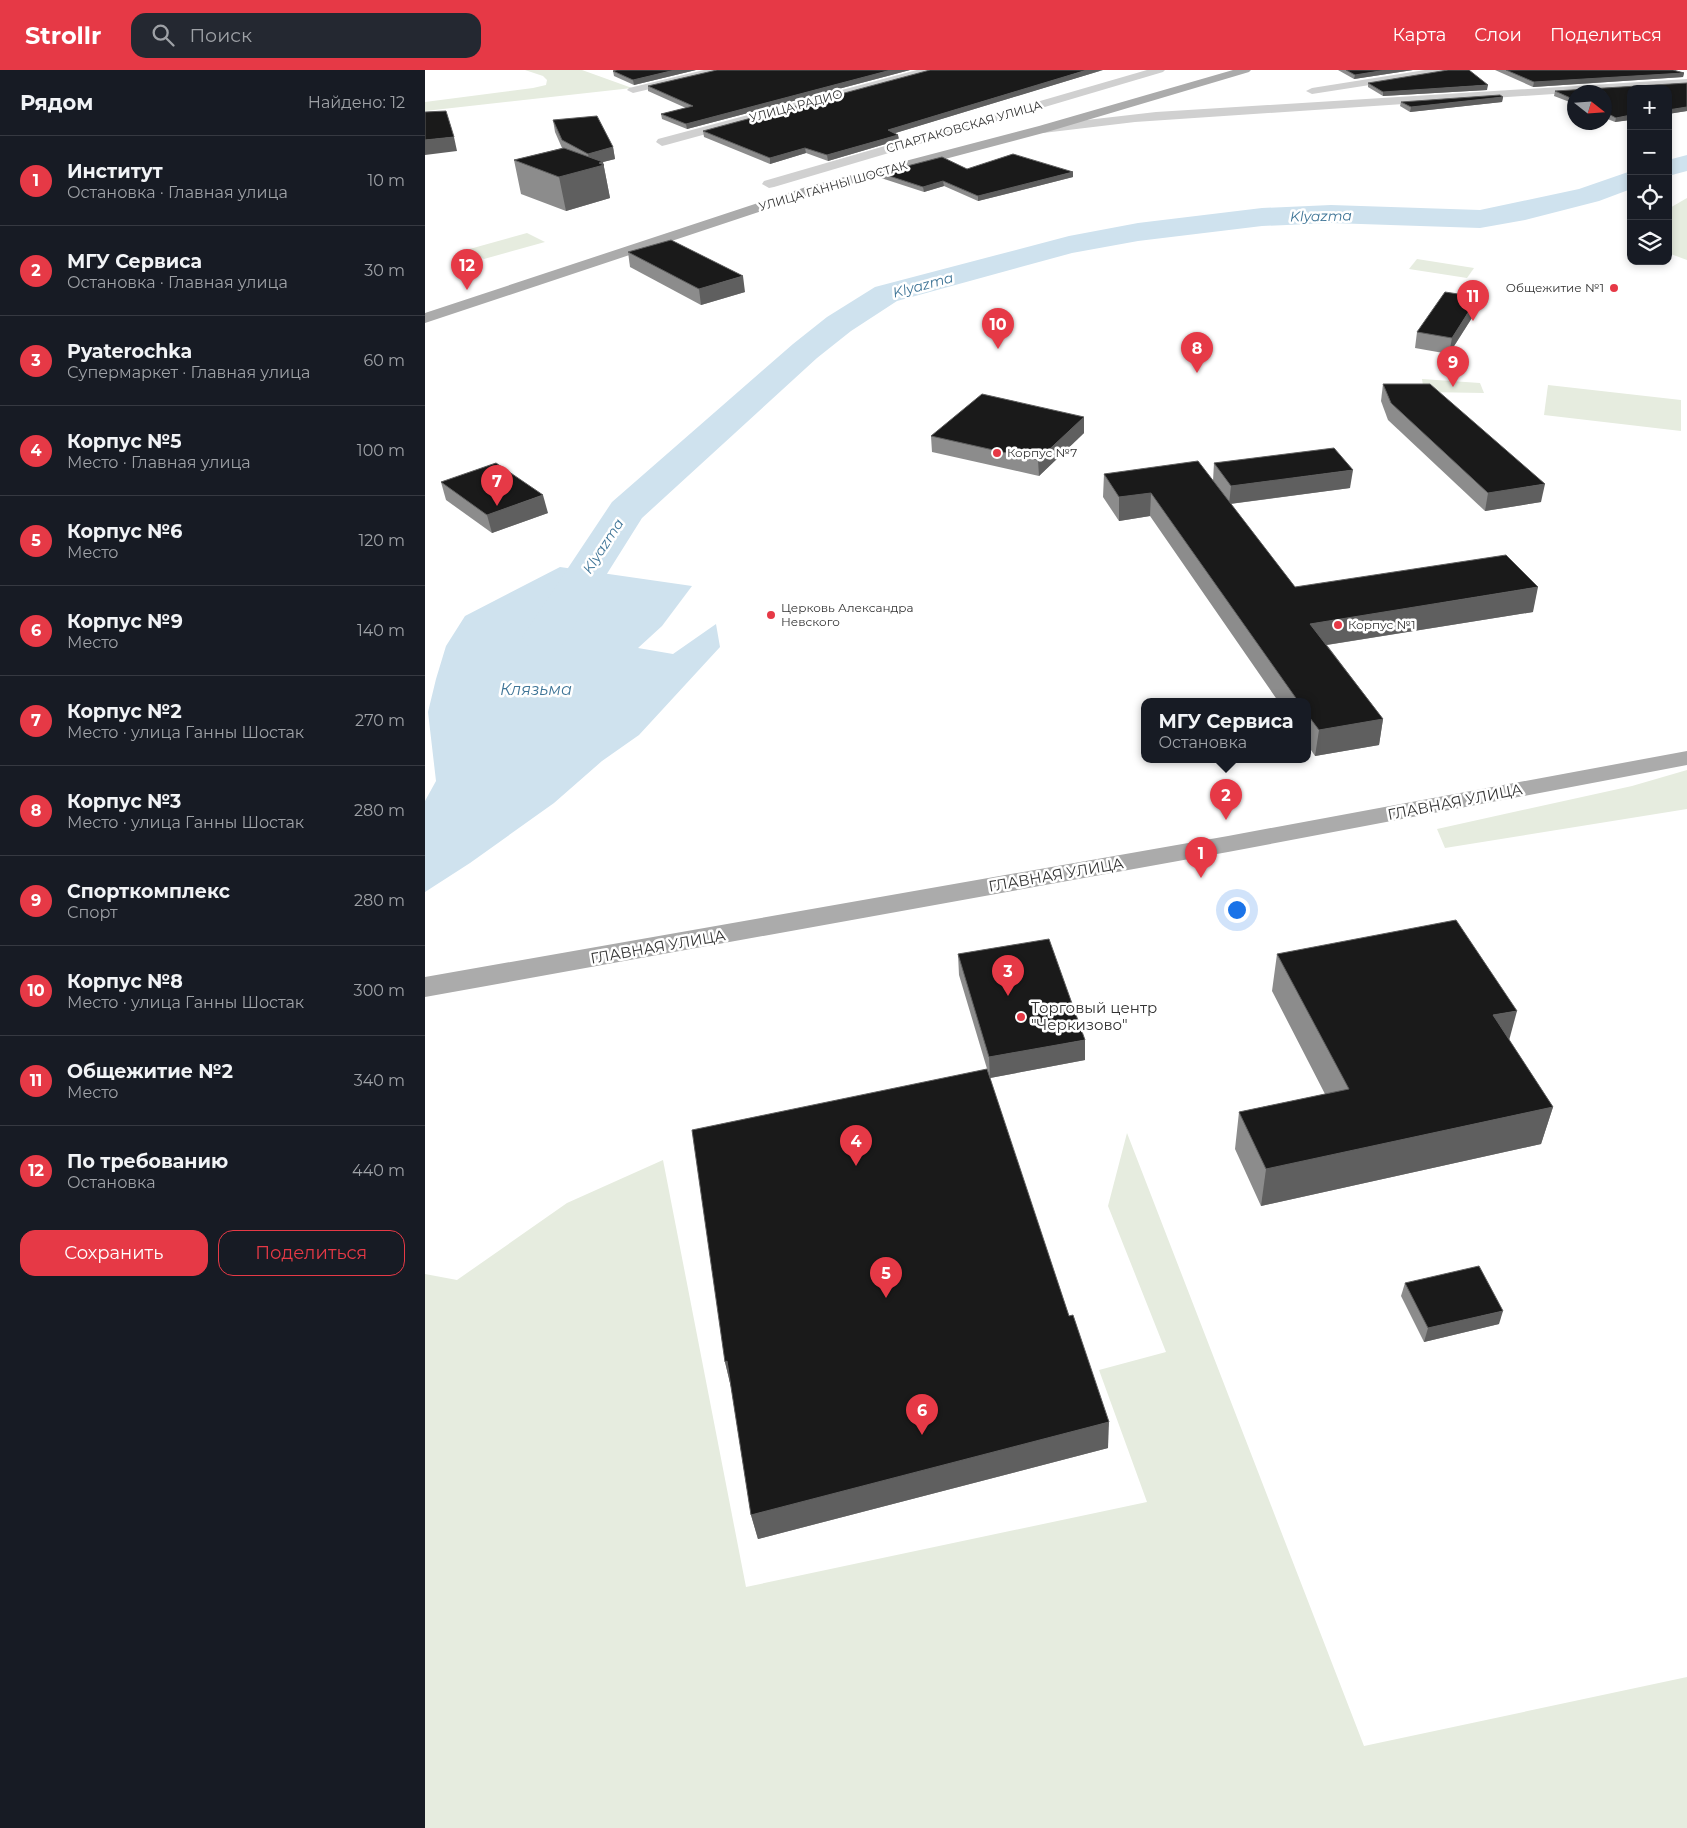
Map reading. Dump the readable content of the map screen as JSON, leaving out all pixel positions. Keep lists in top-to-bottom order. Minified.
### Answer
{"streets":{"main road":["УЛИЦА ГАННЫ ШОСТАК","ГЛАВНАЯ УЛИЦА"],"street":["УЛИЦА РАДИО","СПАРТАКОВСКАЯ УЛИЦА"]},"water":["Klyazma","Клязьма"],"places":["Общежитие №1","Корпус №7","Церковь Александра Невского","Корпус №1","Торговый центр \"Черкизово\""],"north":"right","page":{"header":"Strollr","search":"Поиск","nav":["Карта","Слои","Поделиться"],"heading":["Рядом","Найдено: 12"],"map_buttons":["+","−"],"list":[{"mark":"1","name":"Институт","note":"Остановка · Главная улица","value":"10 m"},{"mark":"2","name":"МГУ Сервиса","note":"Остановка · Главная улица","value":"30 m"},{"mark":"3","name":"Pyaterochka","note":"Супермаркет · Главная улица","value":"60 m"},{"mark":"4","name":"Корпус №5","note":"Место · Главная улица","value":"100 m"},{"mark":"5","name":"Корпус №6","note":"Место","value":"120 m"},{"mark":"6","name":"Корпус №9","note":"Место","value":"140 m"},{"mark":"7","name":"Корпус №2","note":"Место · улица Ганны Шостак","value":"270 m"},{"mark":"8","name":"Корпус №3","note":"Место · улица Ганны Шостак","value":"280 m"},{"mark":"9","name":"Спорткомплекс","note":"Спорт","value":"280 m"},{"mark":"10","name":"Корпус №8","note":"Место · улица Ганны Шостак","value":"300 m"},{"mark":"11","name":"Общежитие №2","note":"Место","value":"340 m"},{"mark":"12","name":"По требованию","note":"Остановка","value":"440 m"}],"pins":["12","11","10","8","9","7","2","1","3","4","5","6"],"popup":["МГУ Сервиса","Остановка"],"buttons":["Сохранить","Поделиться"]}}
